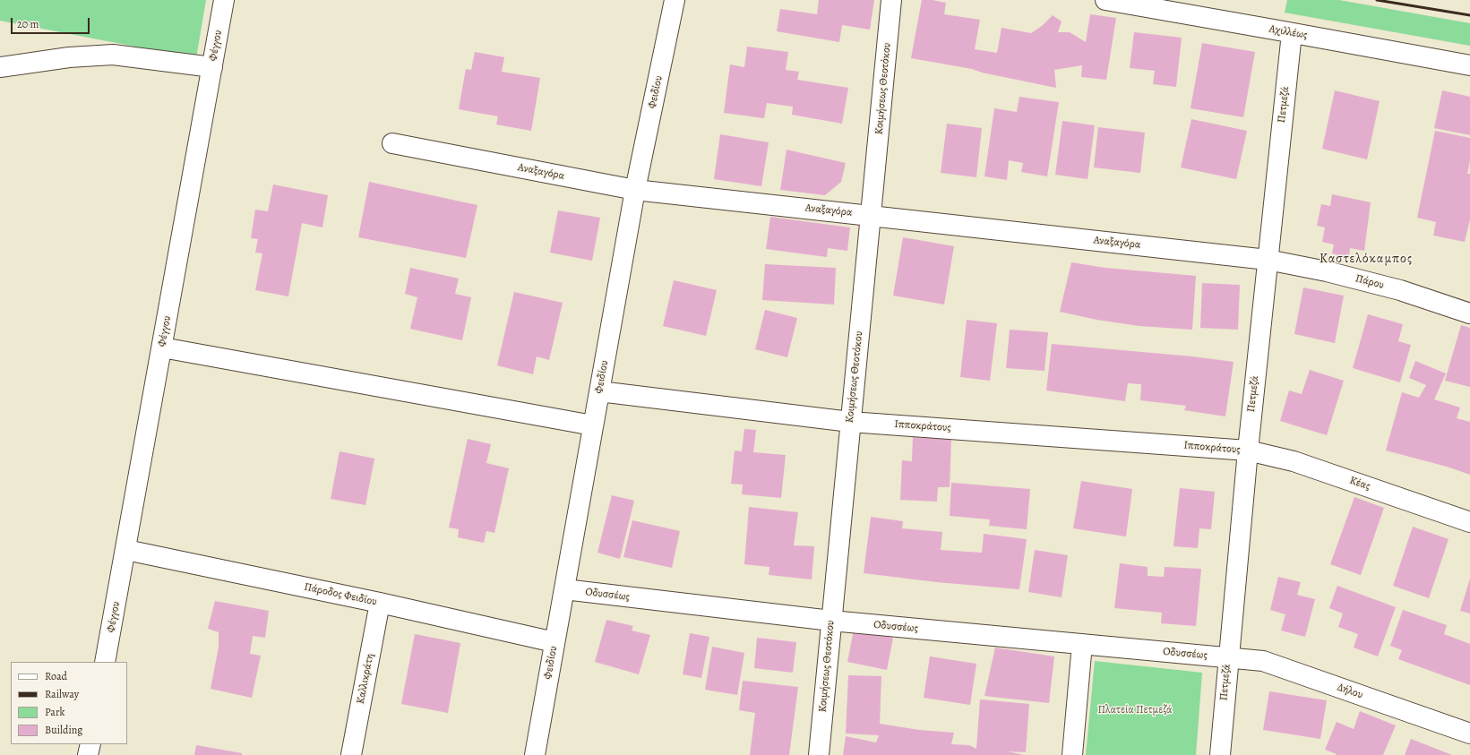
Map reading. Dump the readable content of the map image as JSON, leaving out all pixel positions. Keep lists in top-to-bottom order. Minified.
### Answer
{"streets":{"street":["Αχιλλέως","Φέγγου","Κοιμήσεως Θεοτόκου","Φειδίου","Πετμεζά","Αναξαγόρα","Πάρου","Ιπποκράτους","Κέας","Πάροδος Φειδίου","Οδυσσέως","Καλλικράτη","Δήλου"]},"crossings":[["Αχιλλέως","Πετμεζά"],["Φέγγου","Πάροδος Φειδίου"],["Κοιμήσεως Θεοτόκου","Αναξαγόρα"],["Κοιμήσεως Θεοτόκου","Ιπποκράτους"],["Κοιμήσεως Θεοτόκου","Οδυσσέως"],["Φειδίου","Αναξαγόρα"],["Φειδίου","Ιπποκράτους"],["Φειδίου","Πάροδος Φειδίου"],["Φειδίου","Οδυσσέως"],["Πετμεζά","Αναξαγόρα"],["Πετμεζά","Πάρου"],["Πετμεζά","Ιπποκράτους"],["Πετμεζά","Κέας"],["Πετμεζά","Οδυσσέως"],["Πετμεζά","Δήλου"],["Αναξαγόρα","Πάρου"],["Ιπποκράτους","Κέας"],["Πάροδος Φειδίου","Καλλικράτη"],["Οδυσσέως","Δήλου"]],"districts":["Καστελόκαμπος"],"parks":["Πλατεία Πετμεζά"],"legend":["Road","Railway","Park","Building"],"scale_bar":"20 m"}
